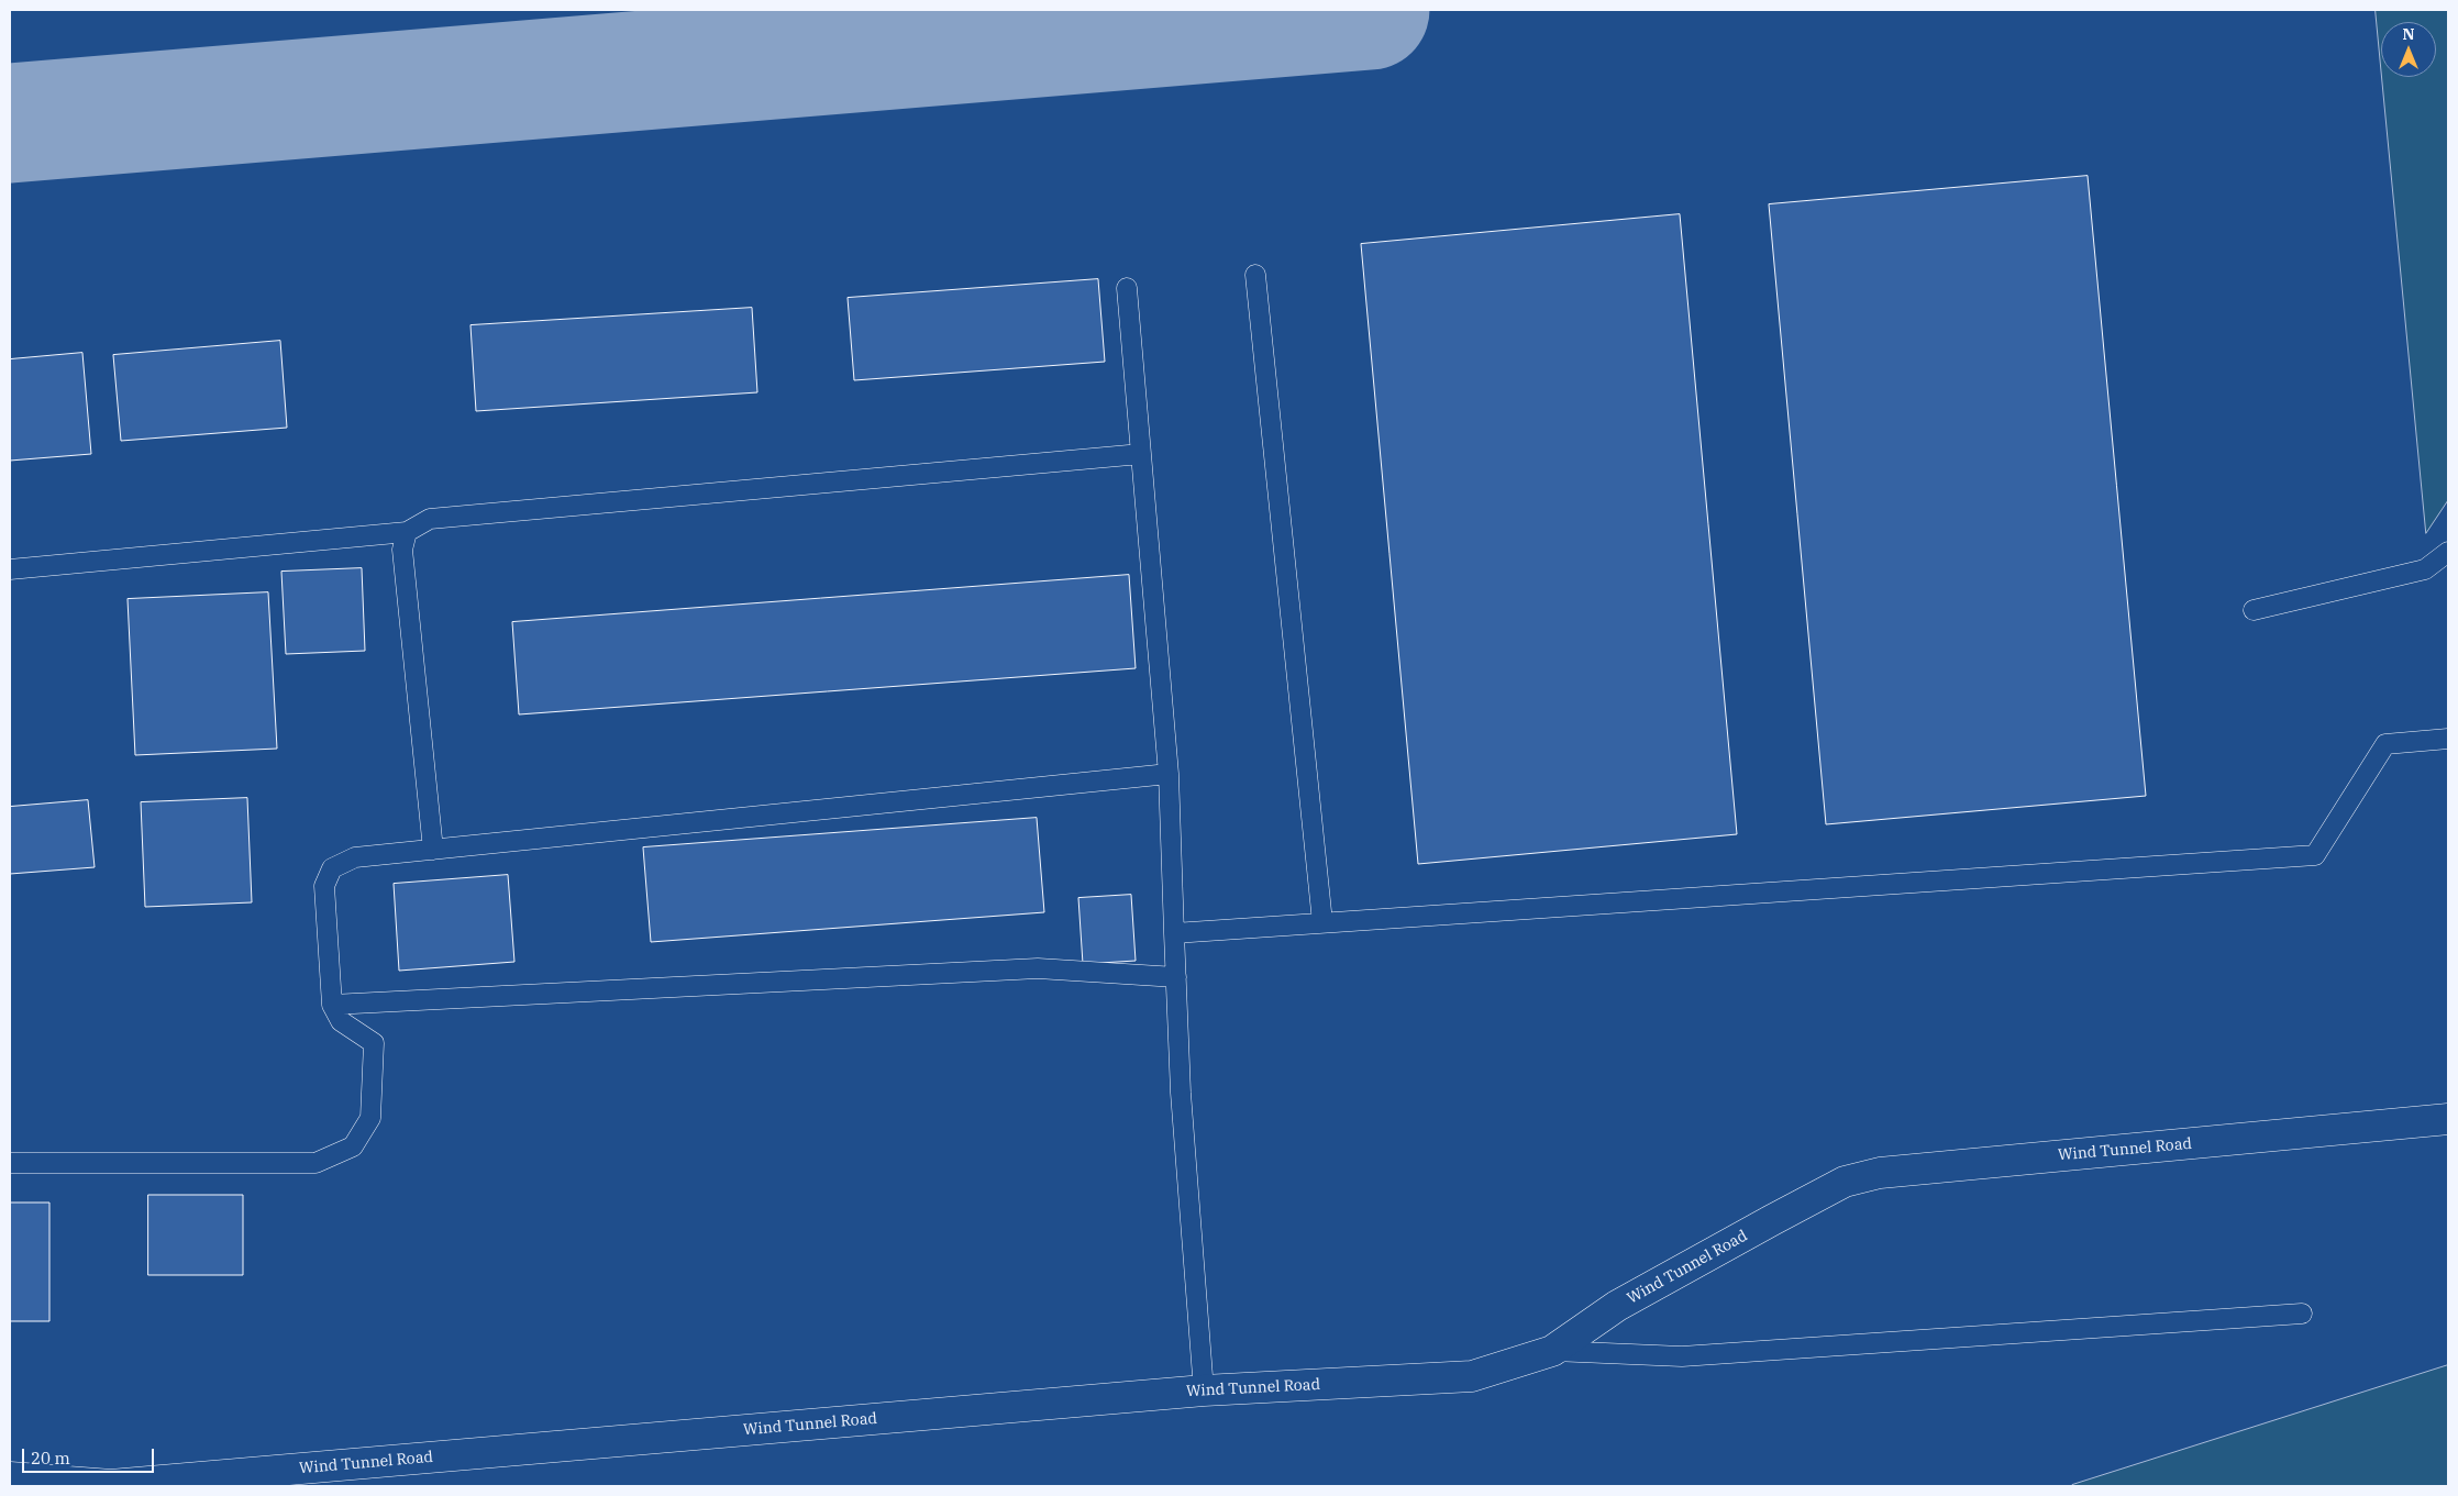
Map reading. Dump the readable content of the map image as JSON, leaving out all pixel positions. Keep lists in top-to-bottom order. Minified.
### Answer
{"streets":{"street":["Wind Tunnel Road"]},"scale_bar":"20 m","north":"top"}
